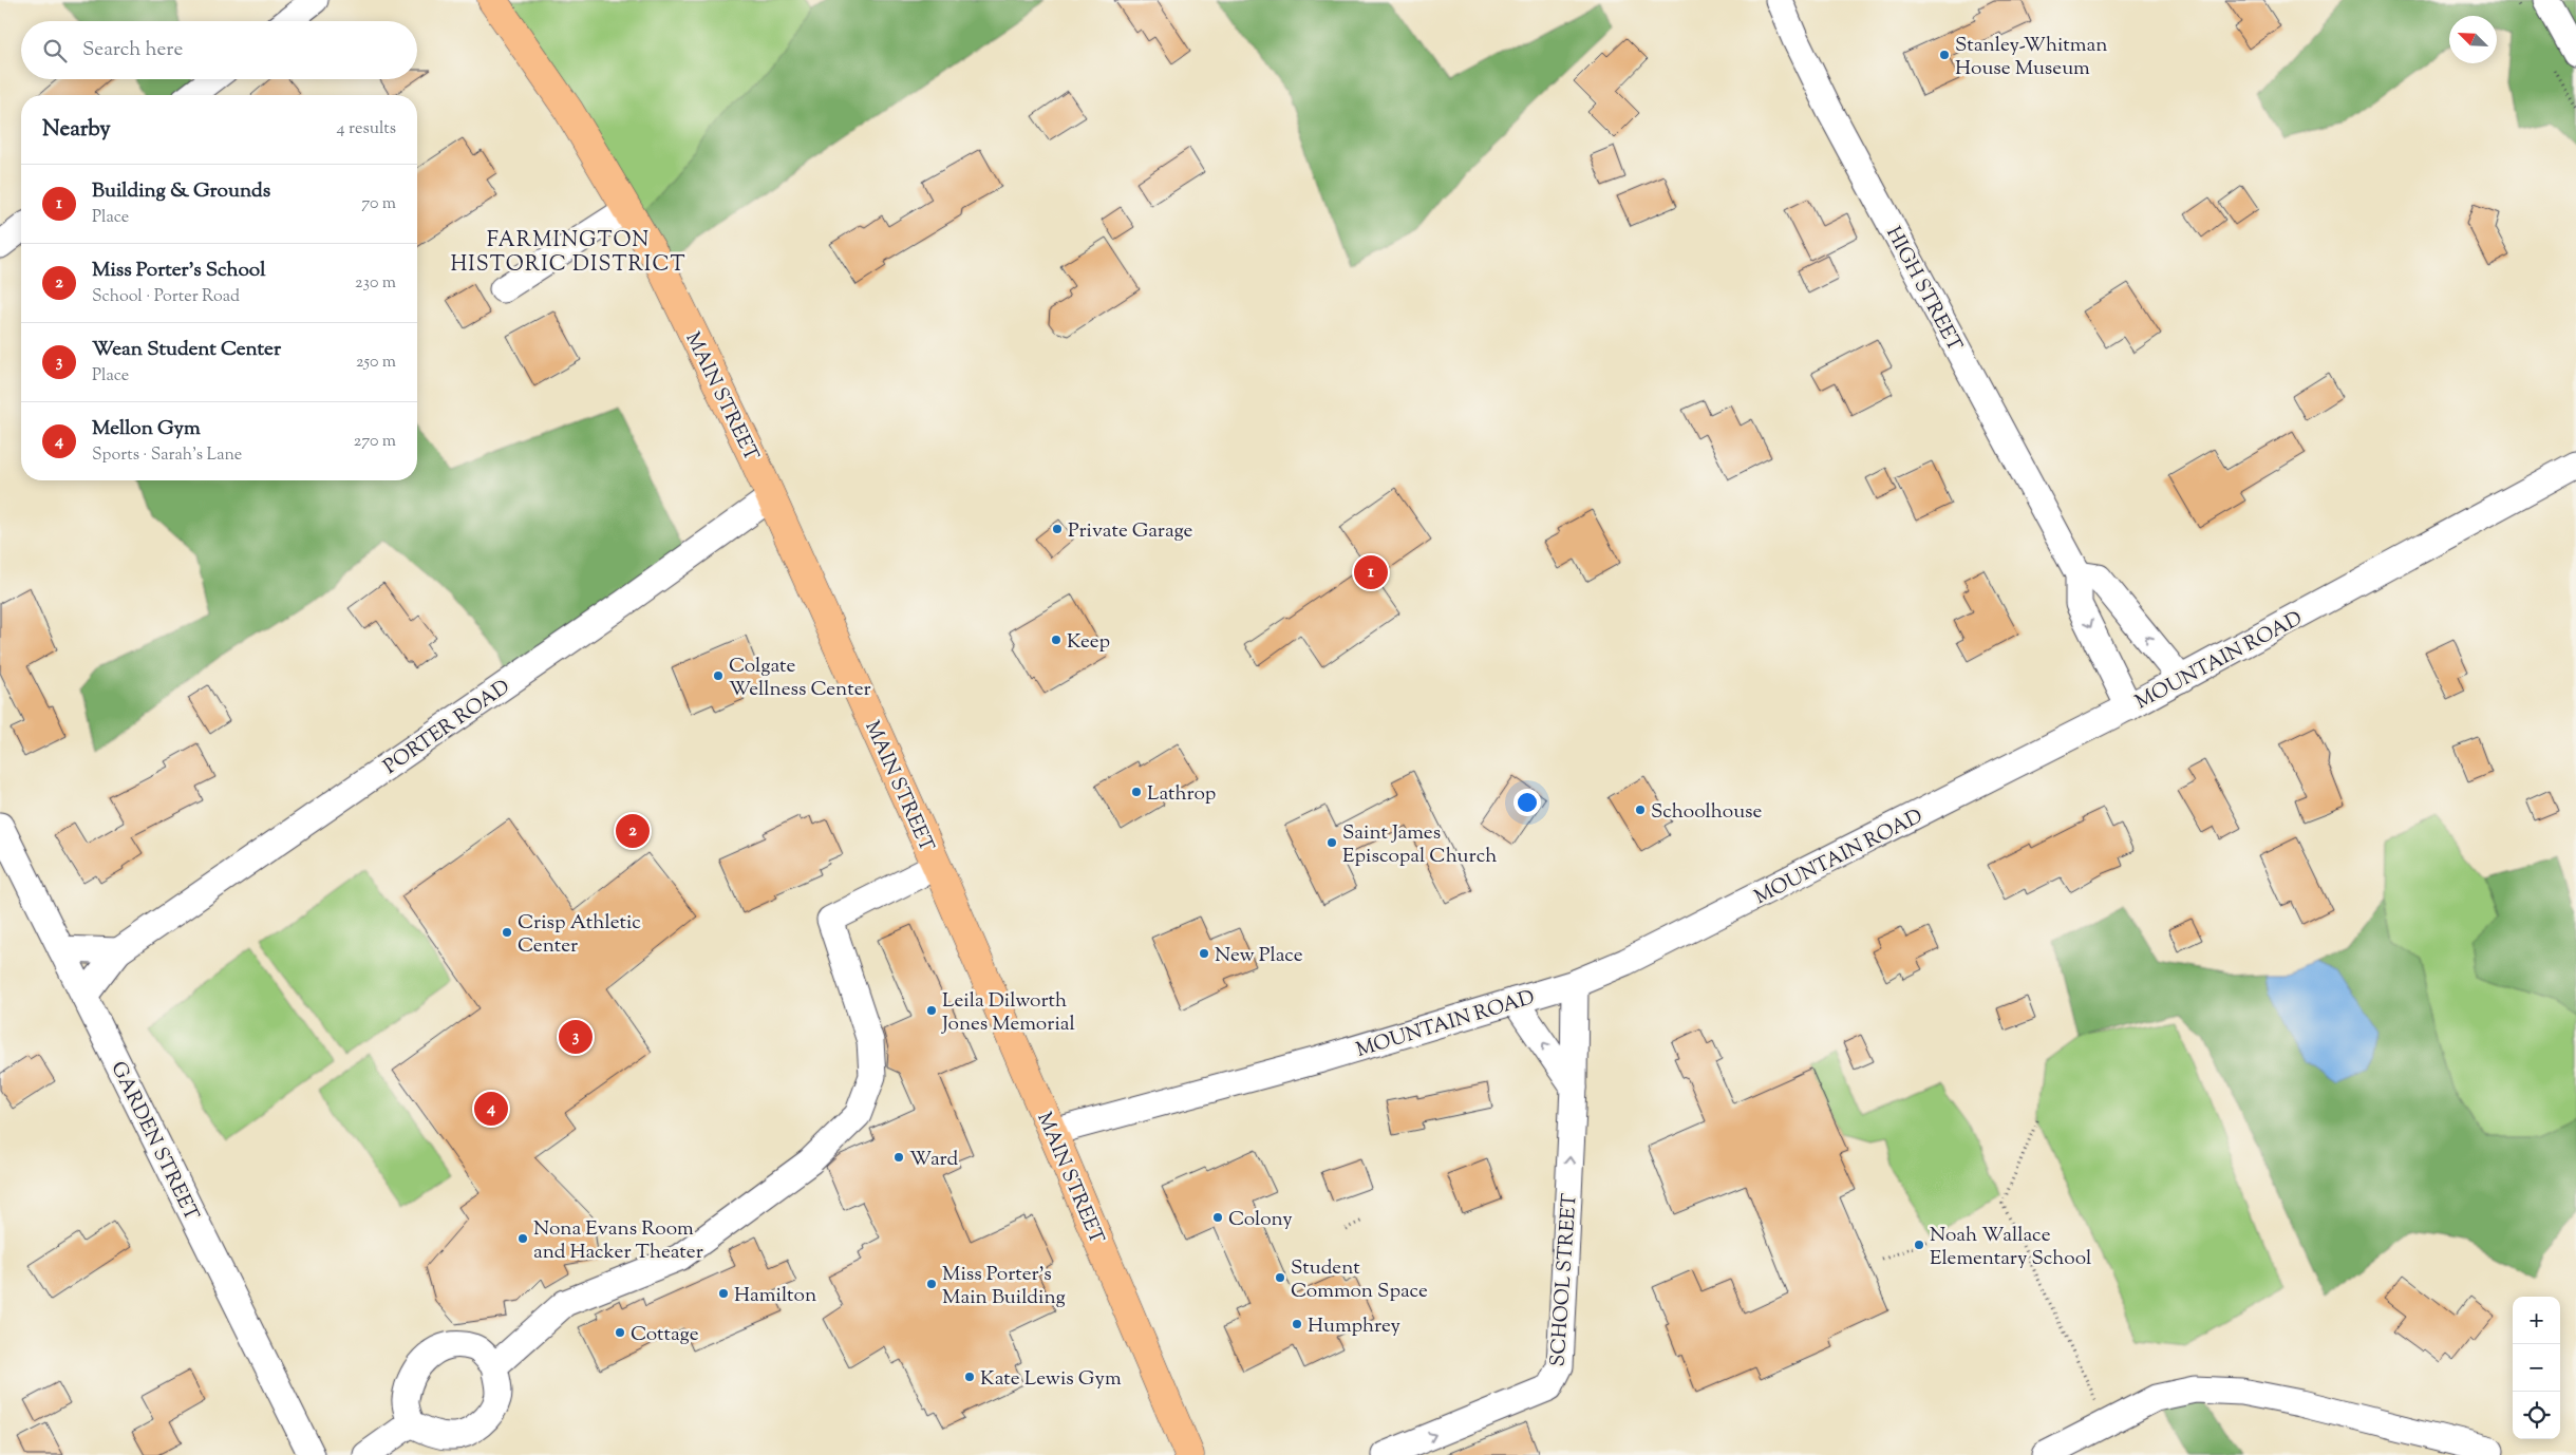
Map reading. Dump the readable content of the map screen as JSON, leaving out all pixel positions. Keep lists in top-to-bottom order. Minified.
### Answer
{"streets":{"highway":["MAIN STREET"],"street":["HIGH STREET","MOUNTAIN ROAD","PORTER ROAD","GARDEN STREET","SCHOOL STREET"]},"crossings":[["HIGH STREET","MOUNTAIN ROAD"],["MAIN STREET","MOUNTAIN ROAD"],["MAIN STREET","PORTER ROAD"],["MOUNTAIN ROAD","SCHOOL STREET"],["PORTER ROAD","GARDEN STREET"]],"one_way":["SCHOOL STREET"],"districts":["FARMINGTON HISTORIC DISTRICT"],"places":["Stanley-Whitman House Museum","Private Garage","Keep","Colgate Wellness Center","Lathrop","Schoolhouse","Saint James Episcopal Church","Crisp Athletic Center","New Place","Leila Dilworth Jones Memorial","Ward","Colony","Nona Evans Room and Hacker Theater","Noah Wallace Elementary School","Student Common Space","Miss Porter's Main Building","Hamilton","Humphrey","Cottage","Kate Lewis Gym"],"north":"top left","page":{"search":"Search here","heading":["Nearby","4 results"],"list":[{"mark":"1","name":"Building & Grounds","note":"Place","value":"70 m"},{"mark":"2","name":"Miss Porter's School","note":"School · Porter Road","value":"230 m"},{"mark":"3","name":"Wean Student Center","note":"Place","value":"250 m"},{"mark":"4","name":"Mellon Gym","note":"Sports · Sarah's Lane","value":"270 m"}],"pins":["1","2","3","4"],"map_buttons":["+","−"]}}
